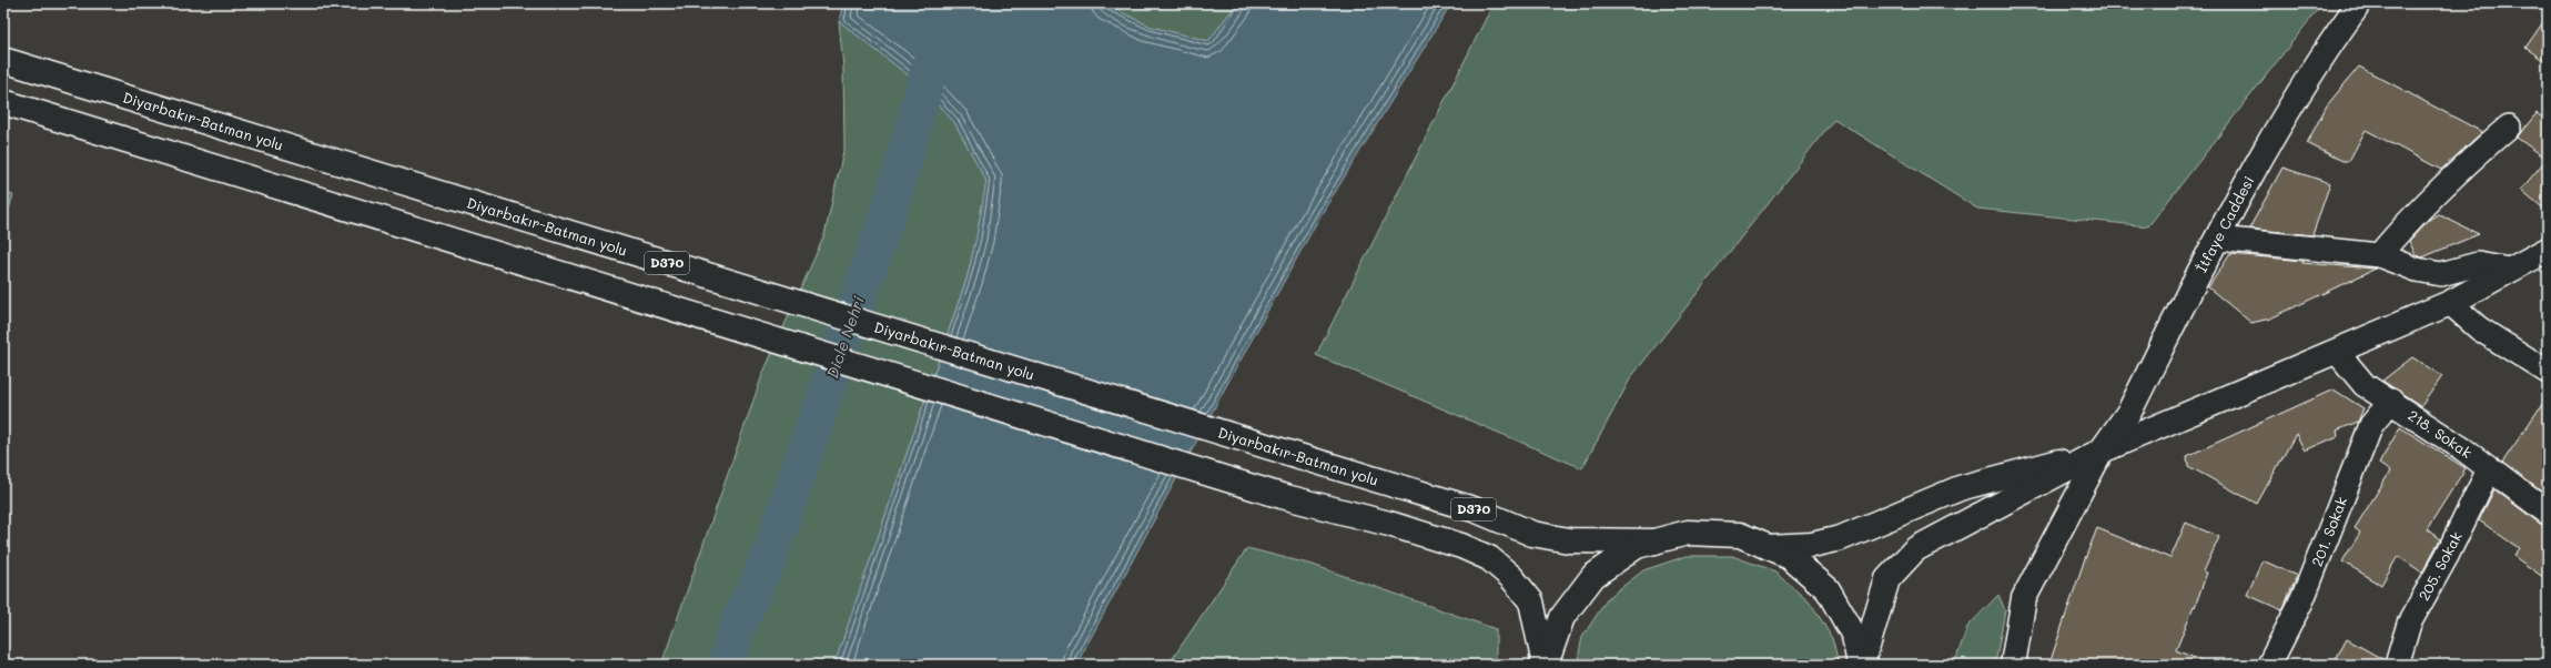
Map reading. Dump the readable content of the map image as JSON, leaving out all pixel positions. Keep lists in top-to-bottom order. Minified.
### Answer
{"streets":{"main road":["Diyarbakır-Batman yolu","İtfaye Caddesi","D370"],"street":["218. Sokak","201. Sokak","205. Sokak"]},"crossings":[["218. Sokak","201. Sokak"],["218. Sokak","205. Sokak"]],"water":["Dicle Nehri"]}
